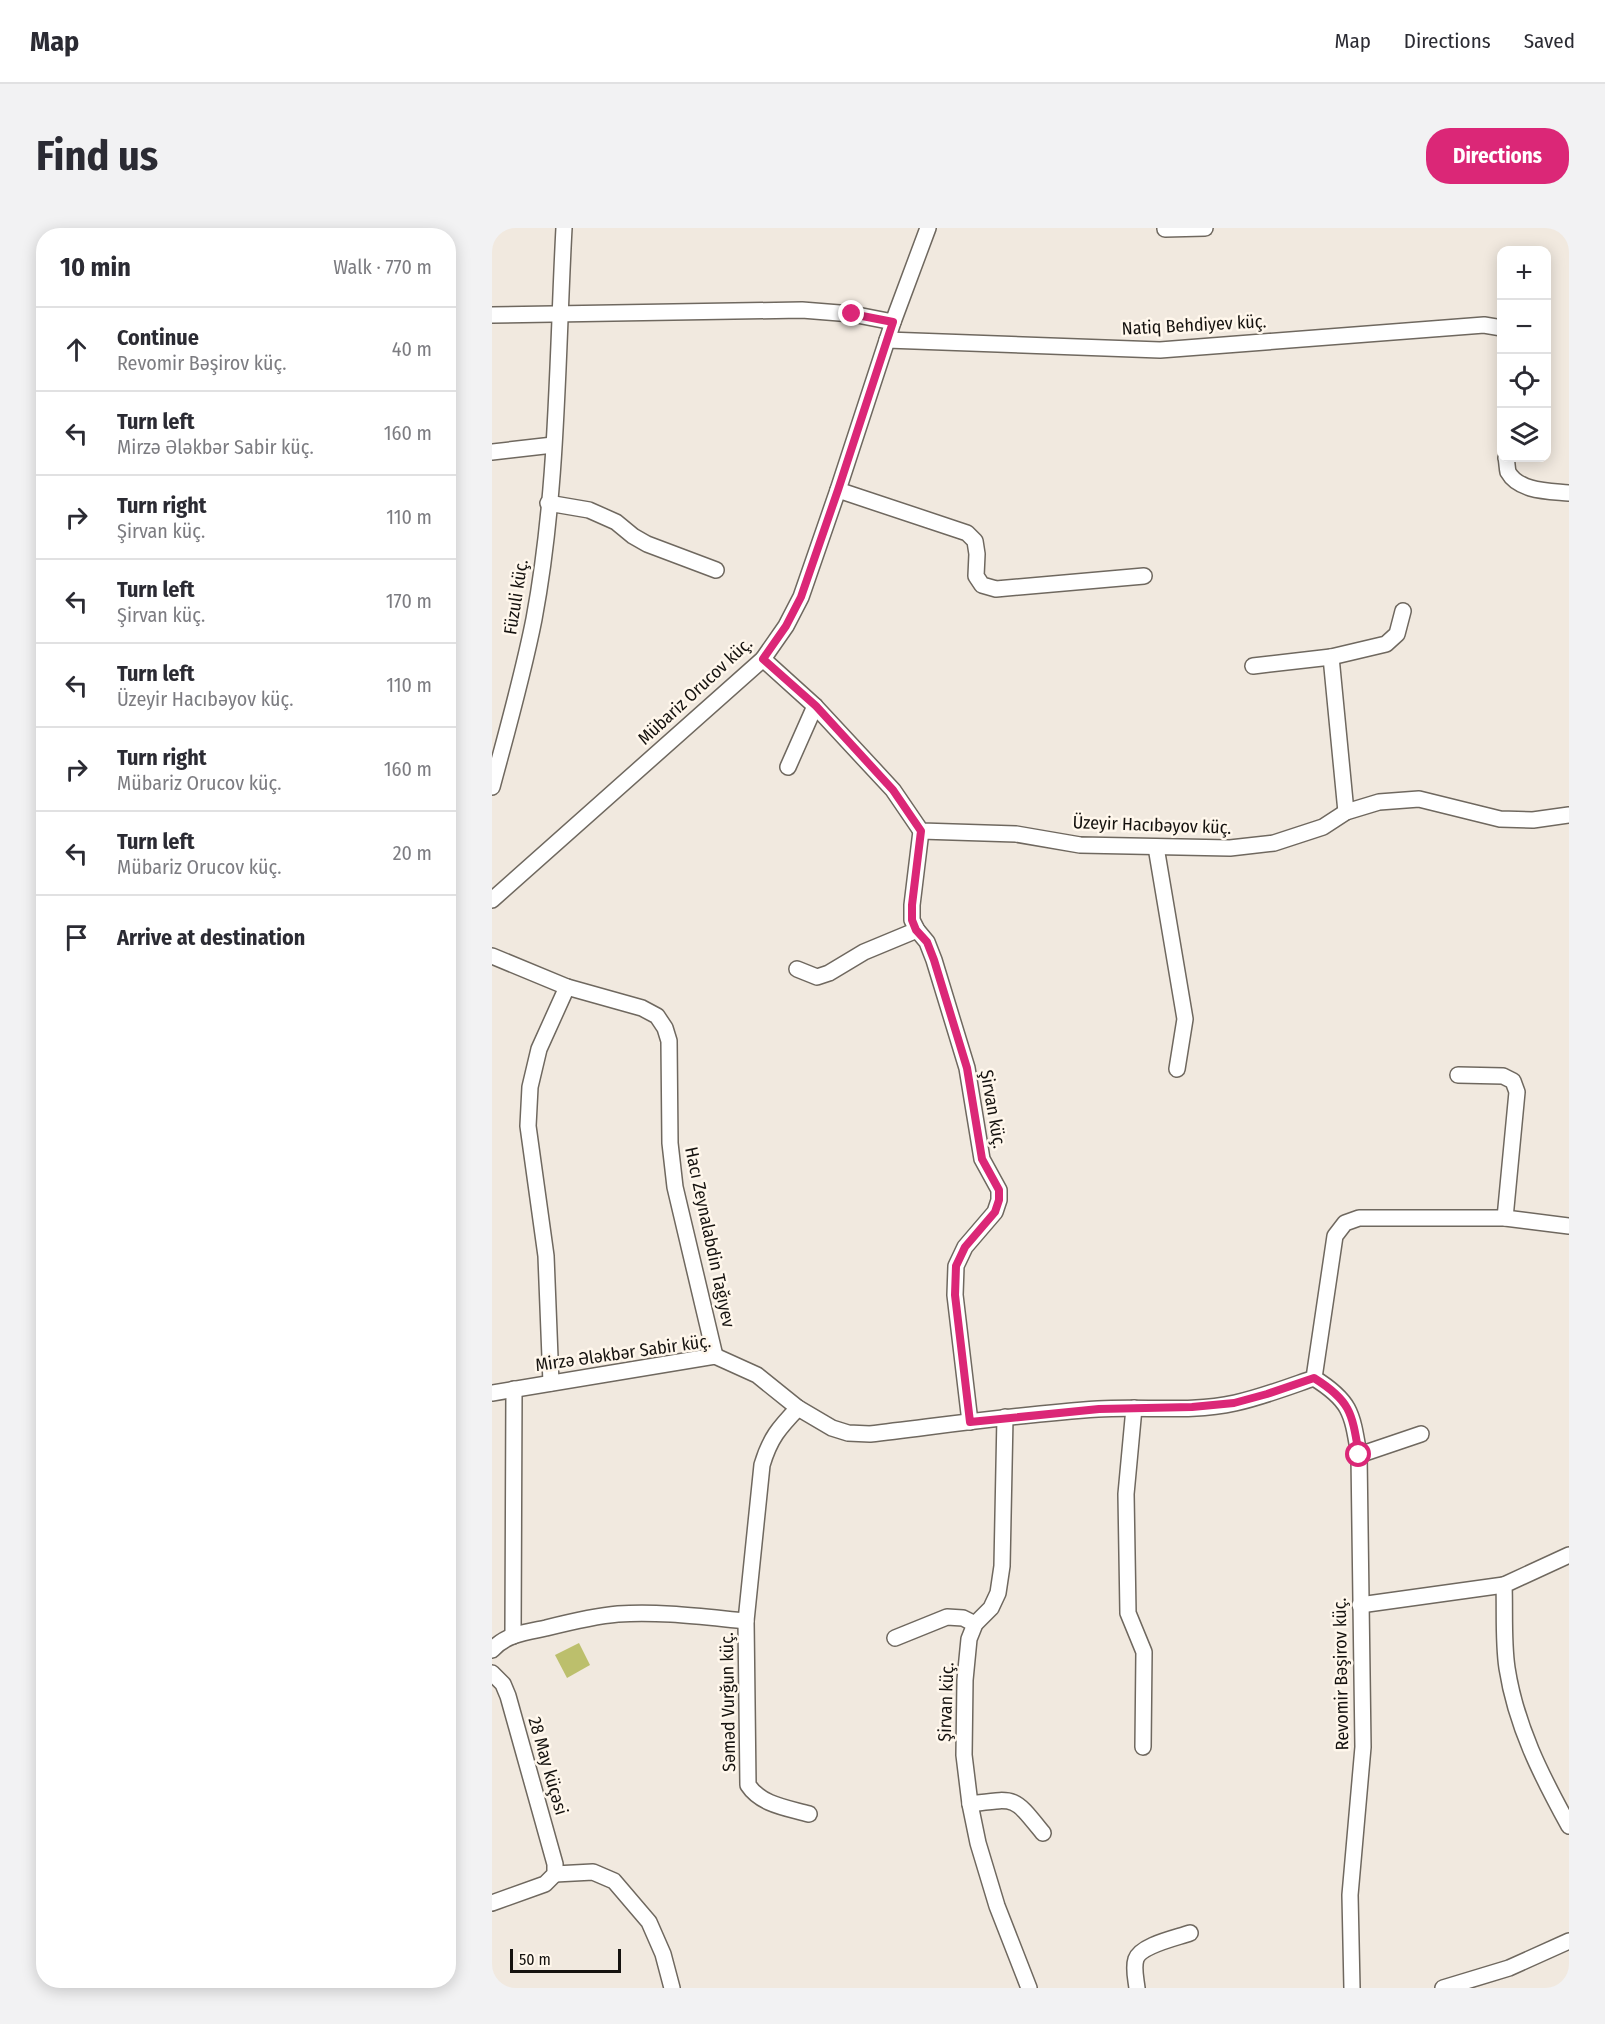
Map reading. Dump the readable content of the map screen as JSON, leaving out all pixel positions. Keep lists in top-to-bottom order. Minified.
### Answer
{"streets":{"street":["Natiq Behdiyev küç.","Füzuli küç.","Mübariz Orucov küç.","Üzeyir Hacıbəyov küç.","Şirvan küç.","Hacı Zeynalabdin Tağıyev","Mirzə Ələkbər Sabir küç.","Revomir Bəşirov küç.","Səməd Vurğun küç.","28 May küçəsi"]},"crossings":[["Natiq Behdiyev küç.","Mübariz Orucov küç."],["Üzeyir Hacıbəyov küç.","Şirvan küç."],["Şirvan küç.","Mirzə Ələkbər Sabir küç."],["Hacı Zeynalabdin Tağıyev","Mirzə Ələkbər Sabir küç."],["Mirzə Ələkbər Sabir küç.","Revomir Bəşirov küç."],["Mirzə Ələkbər Sabir küç.","Səməd Vurğun küç."]],"scale_bar":"50 m","page":{"header":"Map","nav":["Map","Directions","Saved"],"buttons":"Directions","title":"Find us","heading":["10 min","Walk · 770 m"],"map_buttons":["+","−"],"list":[["Continue","Revomir Bəşirov küç.","40 m"],["Turn left","Mirzə Ələkbər Sabir küç.","160 m"],["Turn right","Şirvan küç.","110 m"],["Turn left","Şirvan küç.","170 m"],["Turn left","Üzeyir Hacıbəyov küç.","110 m"],["Turn right","Mübariz Orucov küç.","160 m"],["Turn left","Mübariz Orucov küç.","20 m"],"Arrive at destination"],"scale":"50 m"}}
